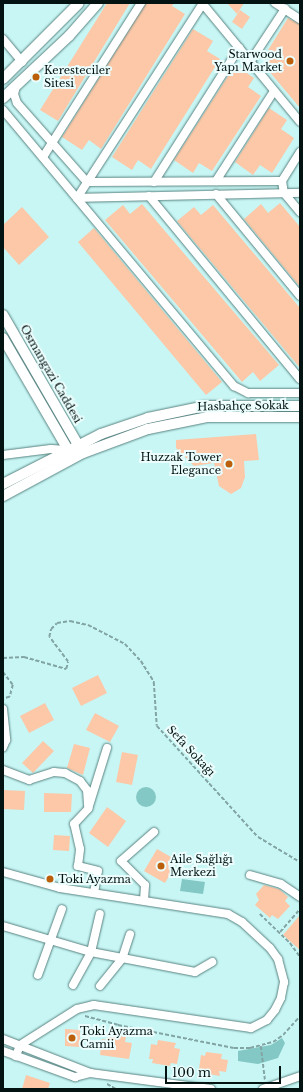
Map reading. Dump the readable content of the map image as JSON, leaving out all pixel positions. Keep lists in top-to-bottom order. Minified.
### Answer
{"streets":{"main road":["Osmangazi Caddesi","Hasbahçe Sokak"],"path":["Sefa Sokağı"]},"crossings":[["Osmangazi Caddesi","Hasbahçe Sokak"]],"places":["Starwood Yapı Market","Keresteciler Sitesi","Huzzak Tower Elegance","Aile Sağlığı Merkezi","Toki Ayazma","Toki Ayazma Camii"],"scale_bar":"100 m"}
